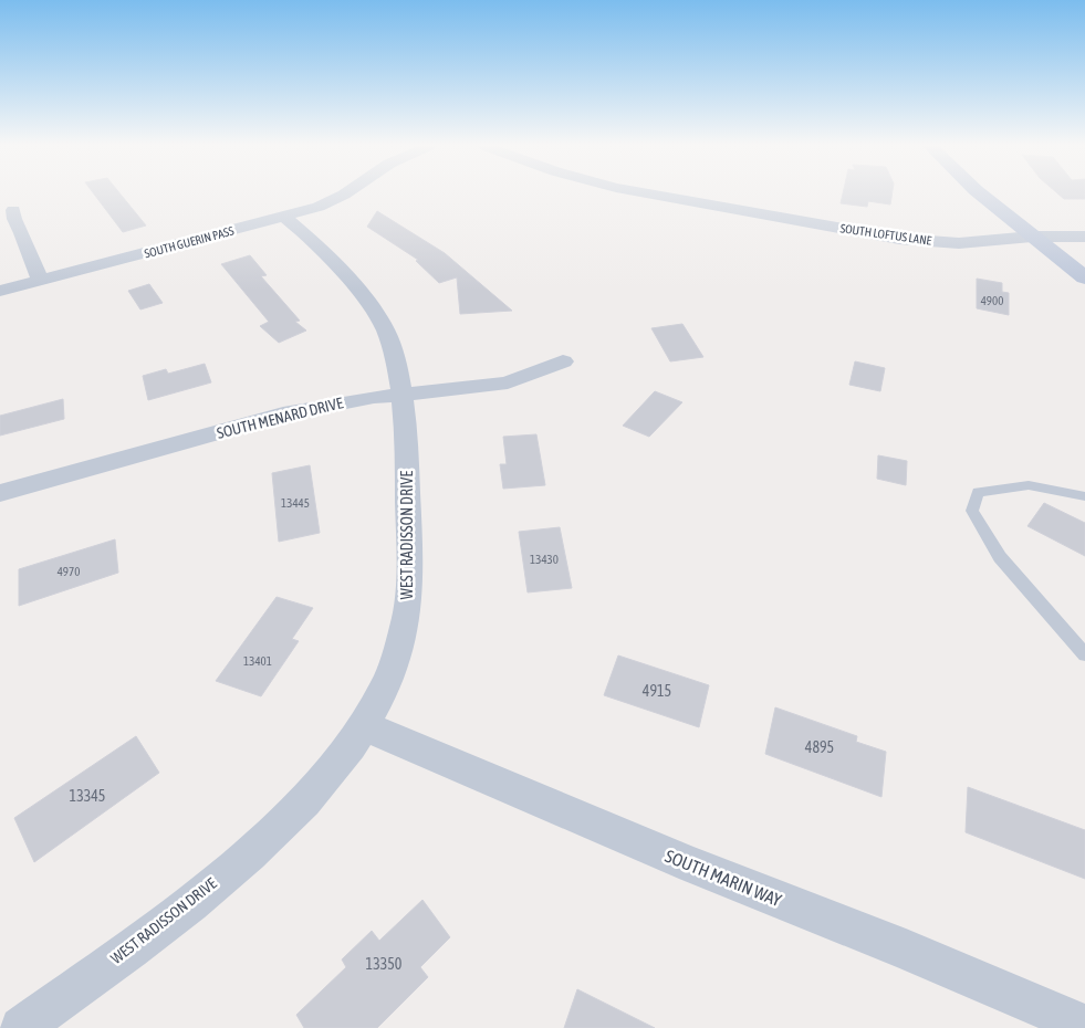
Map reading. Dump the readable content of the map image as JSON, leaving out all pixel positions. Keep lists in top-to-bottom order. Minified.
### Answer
{"streets":{"street":["SOUTH LOFTUS LANE","SOUTH GUERIN PASS","SOUTH MENARD DRIVE","WEST RADISSON DRIVE","SOUTH MARIN WAY"]},"crossings":[["SOUTH GUERIN PASS","WEST RADISSON DRIVE"],["SOUTH MENARD DRIVE","WEST RADISSON DRIVE"],["WEST RADISSON DRIVE","SOUTH MARIN WAY"]],"house_numbers":["4900","13445","13430","4970","13401","4915","4895","13345","13350"]}
